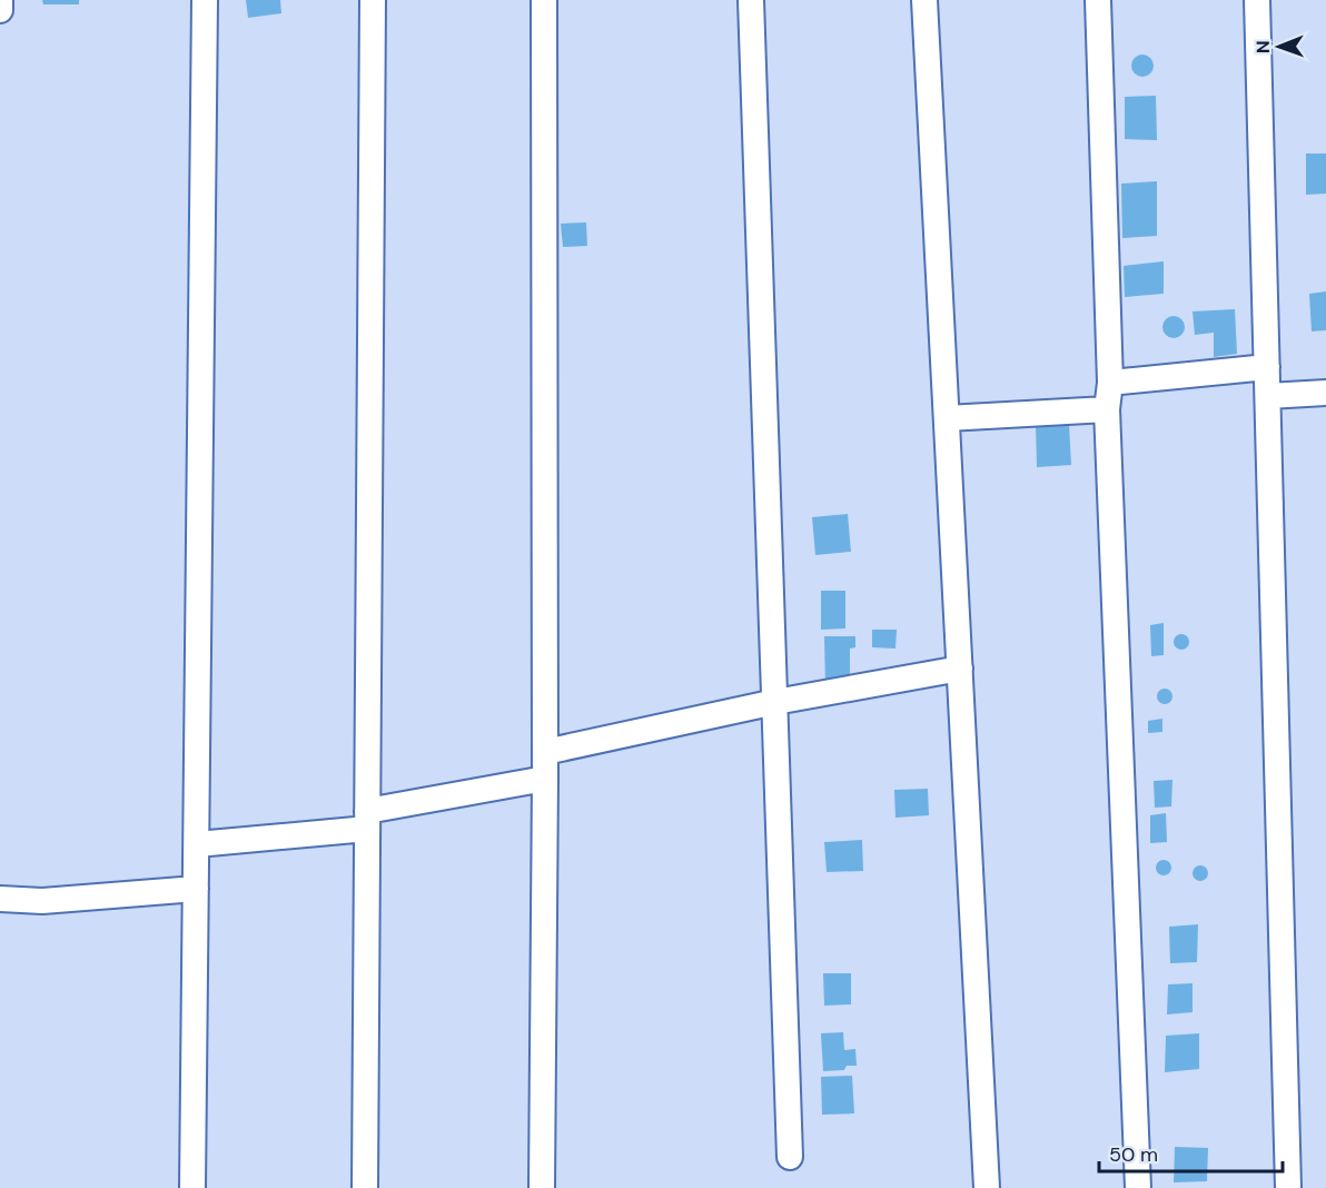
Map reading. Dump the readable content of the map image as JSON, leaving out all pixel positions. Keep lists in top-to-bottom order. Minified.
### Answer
{"scale_bar":"50 m","north":"left"}
